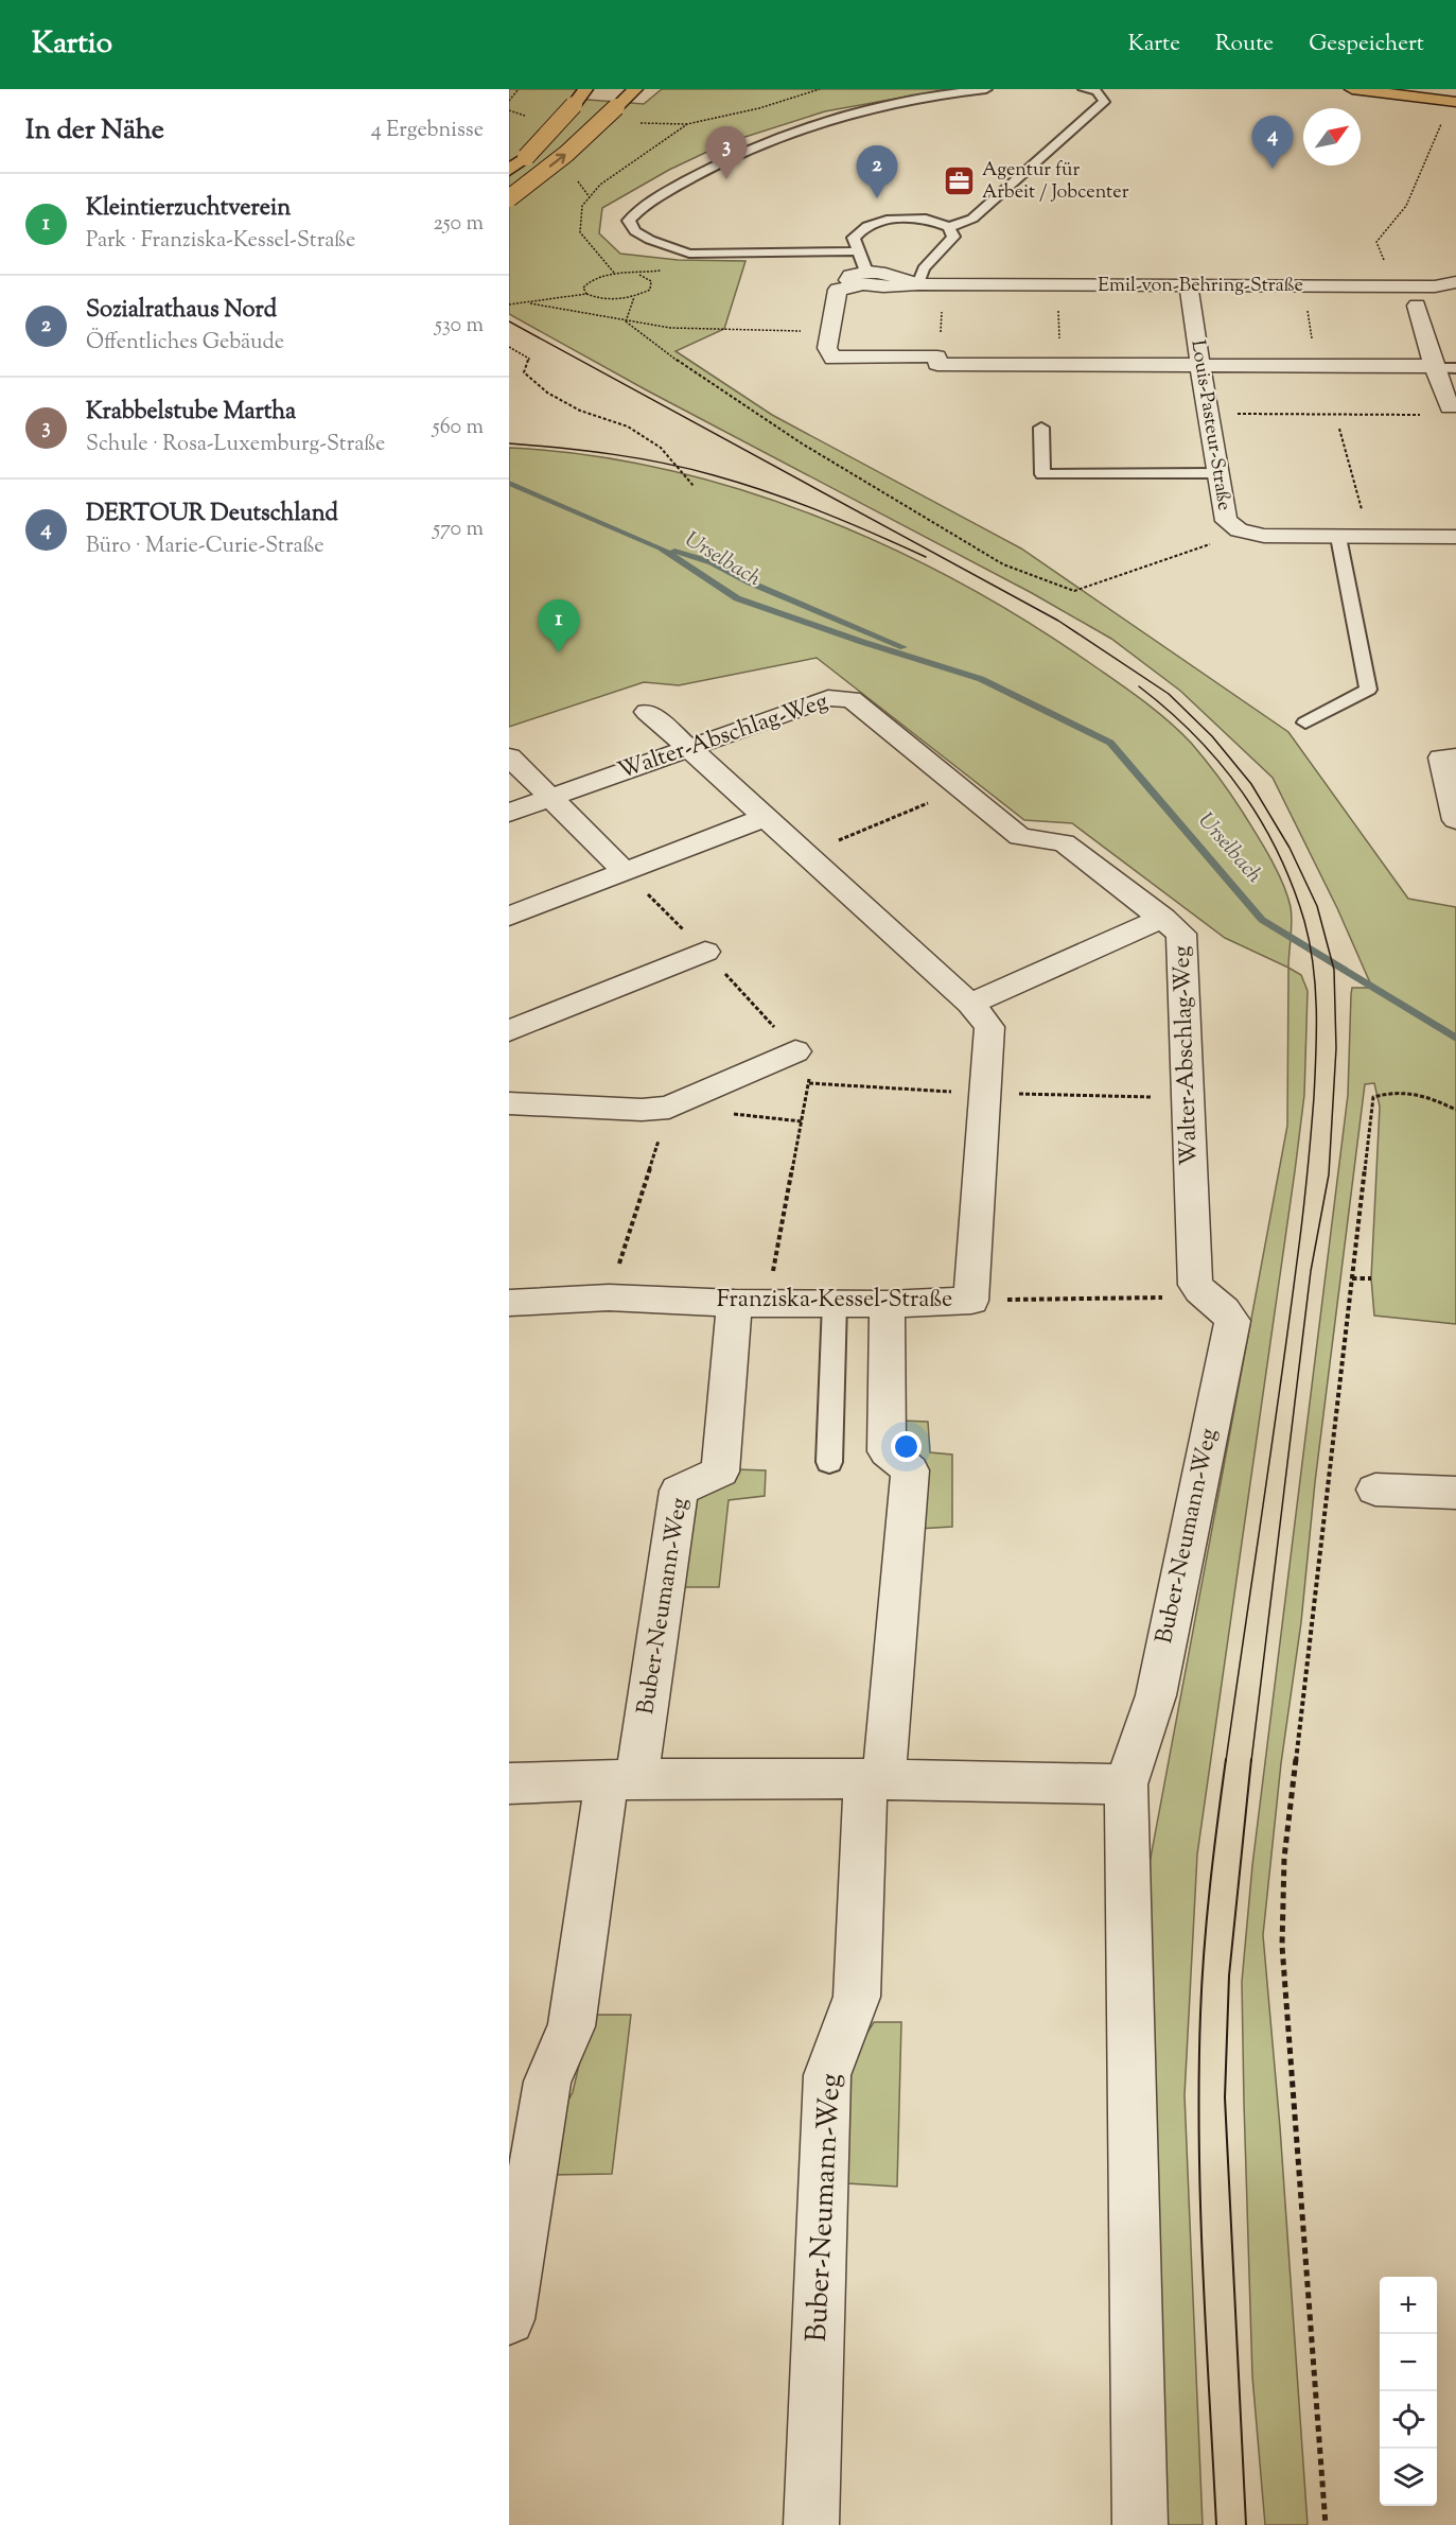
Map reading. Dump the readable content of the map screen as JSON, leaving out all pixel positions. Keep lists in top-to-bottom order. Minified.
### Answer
{"streets":{"street":["Emil-von-Behring-Straße","Louis-Pasteur-Straße","Walter-Abschlag-Weg","Franziska-Kessel-Straße","Buber-Neumann-Weg"]},"crossings":[["Emil-von-Behring-Straße","Louis-Pasteur-Straße"],["Walter-Abschlag-Weg","Franziska-Kessel-Straße"],["Walter-Abschlag-Weg","Buber-Neumann-Weg"],["Franziska-Kessel-Straße","Buber-Neumann-Weg"]],"water":["Urselbach"],"places":{"office":["Agentur für Arbeit / Jobcenter"]},"north":"top right","page":{"header":"Kartio","nav":["Karte","Route","Gespeichert"],"heading":["In der Nähe","4 Ergebnisse"],"pins":["4","3","2","1"],"list":[{"mark":"1","name":"Kleintierzuchtverein","note":"Park · Franziska-Kessel-Straße","value":"250 m"},{"mark":"2","name":"Sozialrathaus Nord","note":"Öffentliches Gebäude","value":"530 m"},{"mark":"3","name":"Krabbelstube Martha","note":"Schule · Rosa-Luxemburg-Straße","value":"560 m"},{"mark":"4","name":"DERTOUR Deutschland","note":"Büro · Marie-Curie-Straße","value":"570 m"}],"map_buttons":["+","−"]}}
